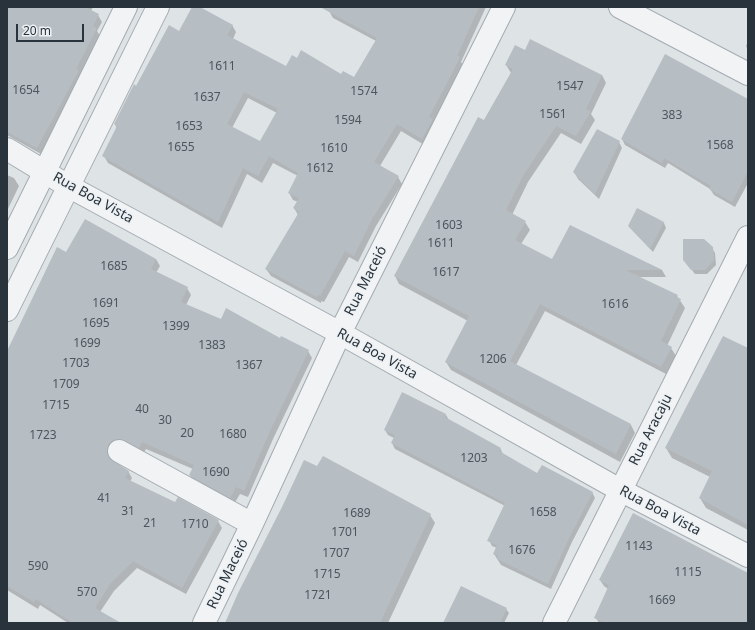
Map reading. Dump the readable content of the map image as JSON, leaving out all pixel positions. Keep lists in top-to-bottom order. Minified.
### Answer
{"streets":{"street":["Rua Boa Vista","Rua Maceió","Rua Aracaju"]},"crossings":[["Rua Boa Vista","Rua Maceió"],["Rua Boa Vista","Rua Aracaju"]],"house_numbers":["1611","1547","1654","1574","1637","1561","383","1594","1653","1568","1655","1610","1612","1603","1611","1685","1617","1691","1616","1695","1399","1699","1383","1206","1703","1367","1709","1715","40","30","20","1680","1723","1203","1690","41","31","1658","1689","21","1710","1701","1143","1676","1707","590","1115","1715","570","1721","1669"],"scale_bar":"20 m"}
